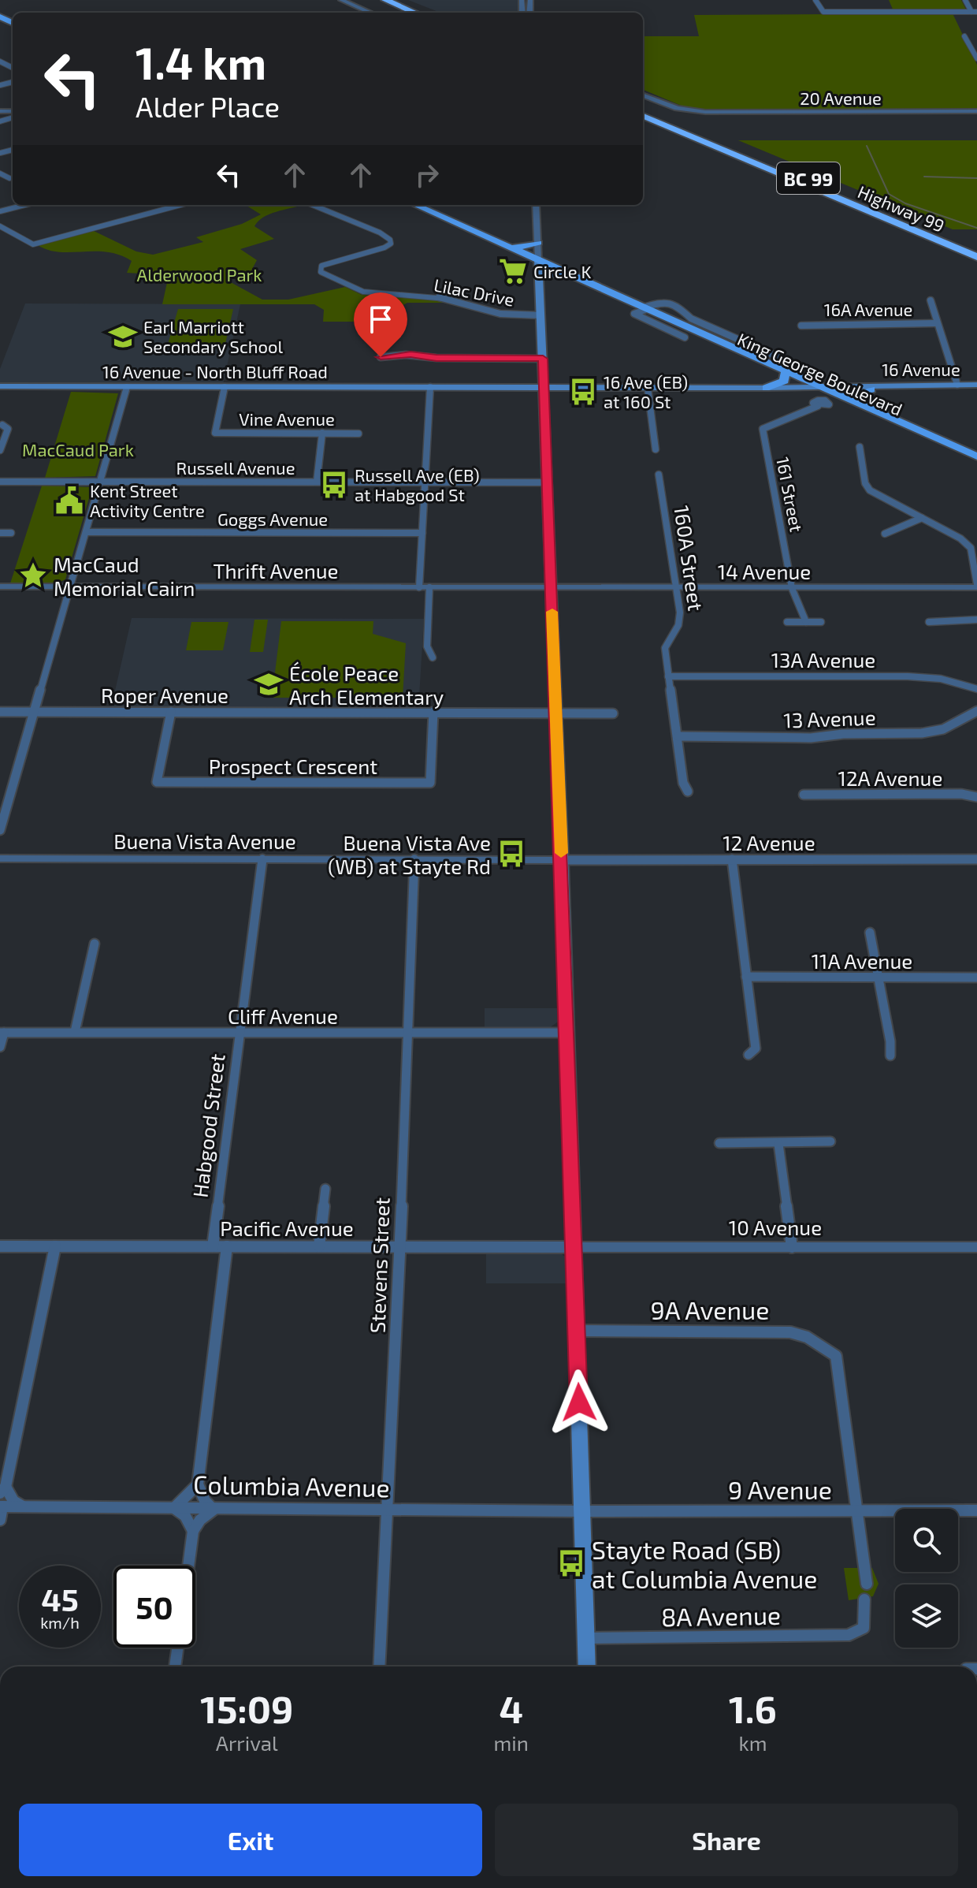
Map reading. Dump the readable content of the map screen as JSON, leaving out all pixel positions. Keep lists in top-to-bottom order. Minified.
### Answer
{"streets":{"highway":["BC 99","Highway 99"],"main road":["16 Avenue","16 Avenue - North Bluff Road","King George Boulevard"],"street":["20 Avenue","Lilac Drive","16A Avenue","Vine Avenue","Russell Avenue","161 Street","Goggs Avenue","160A Street","Thrift Avenue","14 Avenue","13A Avenue","Roper Avenue","13 Avenue","Prospect Crescent","12A Avenue","Buena Vista Avenue","12 Avenue","11A Avenue","Cliff Avenue","Habgood Street","10 Avenue","Pacific Avenue","Stevens Street","9A Avenue","Columbia Avenue","9 Avenue","8A Avenue"]},"crossings":[["16 Avenue","16 Avenue - North Bluff Road"],["16 Avenue","King George Boulevard"],["16 Avenue - North Bluff Road","Vine Avenue"],["161 Street","14 Avenue"],["160A Street","14 Avenue"],["160A Street","13A Avenue"],["160A Street","13 Avenue"],["Thrift Avenue","14 Avenue"],["Roper Avenue","Prospect Crescent"],["Buena Vista Avenue","12 Avenue"],["Buena Vista Avenue","Habgood Street"],["Buena Vista Avenue","Stevens Street"],["Cliff Avenue","Habgood Street"],["Cliff Avenue","Stevens Street"],["Habgood Street","Pacific Avenue"],["10 Avenue","Pacific Avenue"],["Pacific Avenue","Stevens Street"],["Stevens Street","Columbia Avenue"],["9A Avenue","9 Avenue"],["Columbia Avenue","9 Avenue"]],"parks":["Alderwood Park","MacCaud Park"],"places":{"supermarket":["Circle K"],"school or university":["Earl Marriott Secondary School","École Peace Arch Elementary"],"bus stop":["16 Ave (EB) at 160 St","Russell Ave (EB) at Habgood St","Buena Vista Ave (WB) at Stayte Rd","Stayte Road (SB) at Columbia Avenue"],"public building":["Kent Street Activity Centre"],"place":["MacCaud Memorial Cairn"]},"page":{"turn":["1.4 km","Alder Place"],"speed":"45 km/h","limit":"50","eta":["15:09","Arrival","4","min","1.6","km"],"buttons":["Exit","Share"]}}
